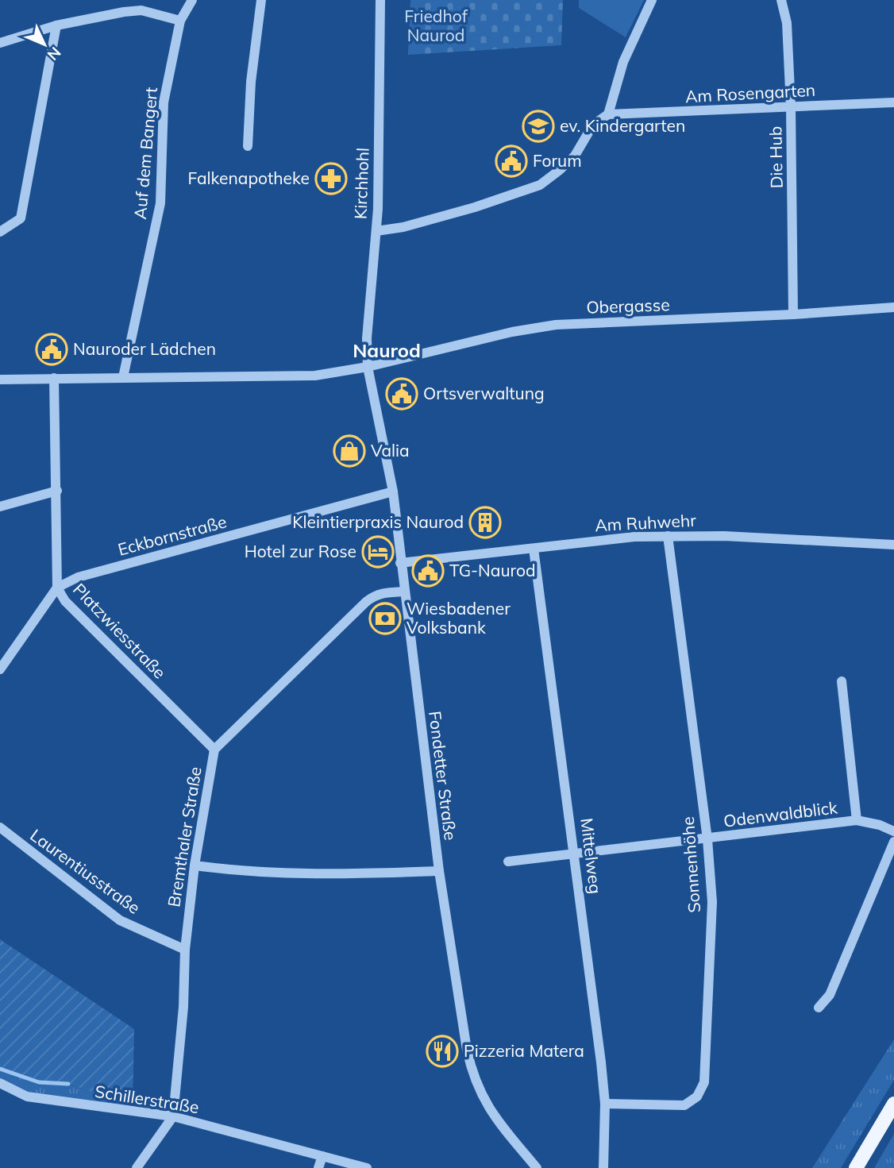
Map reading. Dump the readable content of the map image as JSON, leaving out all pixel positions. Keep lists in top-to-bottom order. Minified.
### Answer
{"streets":{"street":["Am Rosengarten","Auf dem Bangert","Die Hub","Kirchhohl","Obergasse","Am Ruhwehr","Eckbornstraße","Platzwiesstraße","Fondetter Straße","Odenwaldblick","Bremthaler Straße","Mittelweg","Sonnenhöhe","Laurentiusstraße","Schillerstraße"]},"crossings":[["Am Rosengarten","Die Hub"],["Auf dem Bangert","Obergasse"],["Die Hub","Obergasse"],["Kirchhohl","Obergasse"],["Kirchhohl","Fondetter Straße"],["Obergasse","Platzwiesstraße"],["Obergasse","Fondetter Straße"],["Am Ruhwehr","Fondetter Straße"],["Am Ruhwehr","Mittelweg"],["Am Ruhwehr","Sonnenhöhe"],["Eckbornstraße","Platzwiesstraße"],["Eckbornstraße","Fondetter Straße"],["Platzwiesstraße","Bremthaler Straße"],["Fondetter Straße","Bremthaler Straße"],["Odenwaldblick","Mittelweg"],["Odenwaldblick","Sonnenhöhe"],["Bremthaler Straße","Laurentiusstraße"],["Bremthaler Straße","Schillerstraße"],["Mittelweg","Sonnenhöhe"]],"districts":["Naurod"],"parks":["Friedhof Naurod"],"places":{"school or university":["ev. Kindergarten"],"public building":["Forum","Nauroder Lädchen","Ortsverwaltung","TG-Naurod"],"pharmacy":["Falkenapotheke"],"shop":["Valia"],"building":["Kleintierpraxis Naurod"],"hotel":["Hotel zur Rose"],"bank":["Wiesbadener Volksbank"],"restaurant":["Pizzeria Matera"]},"north":"bottom right"}
